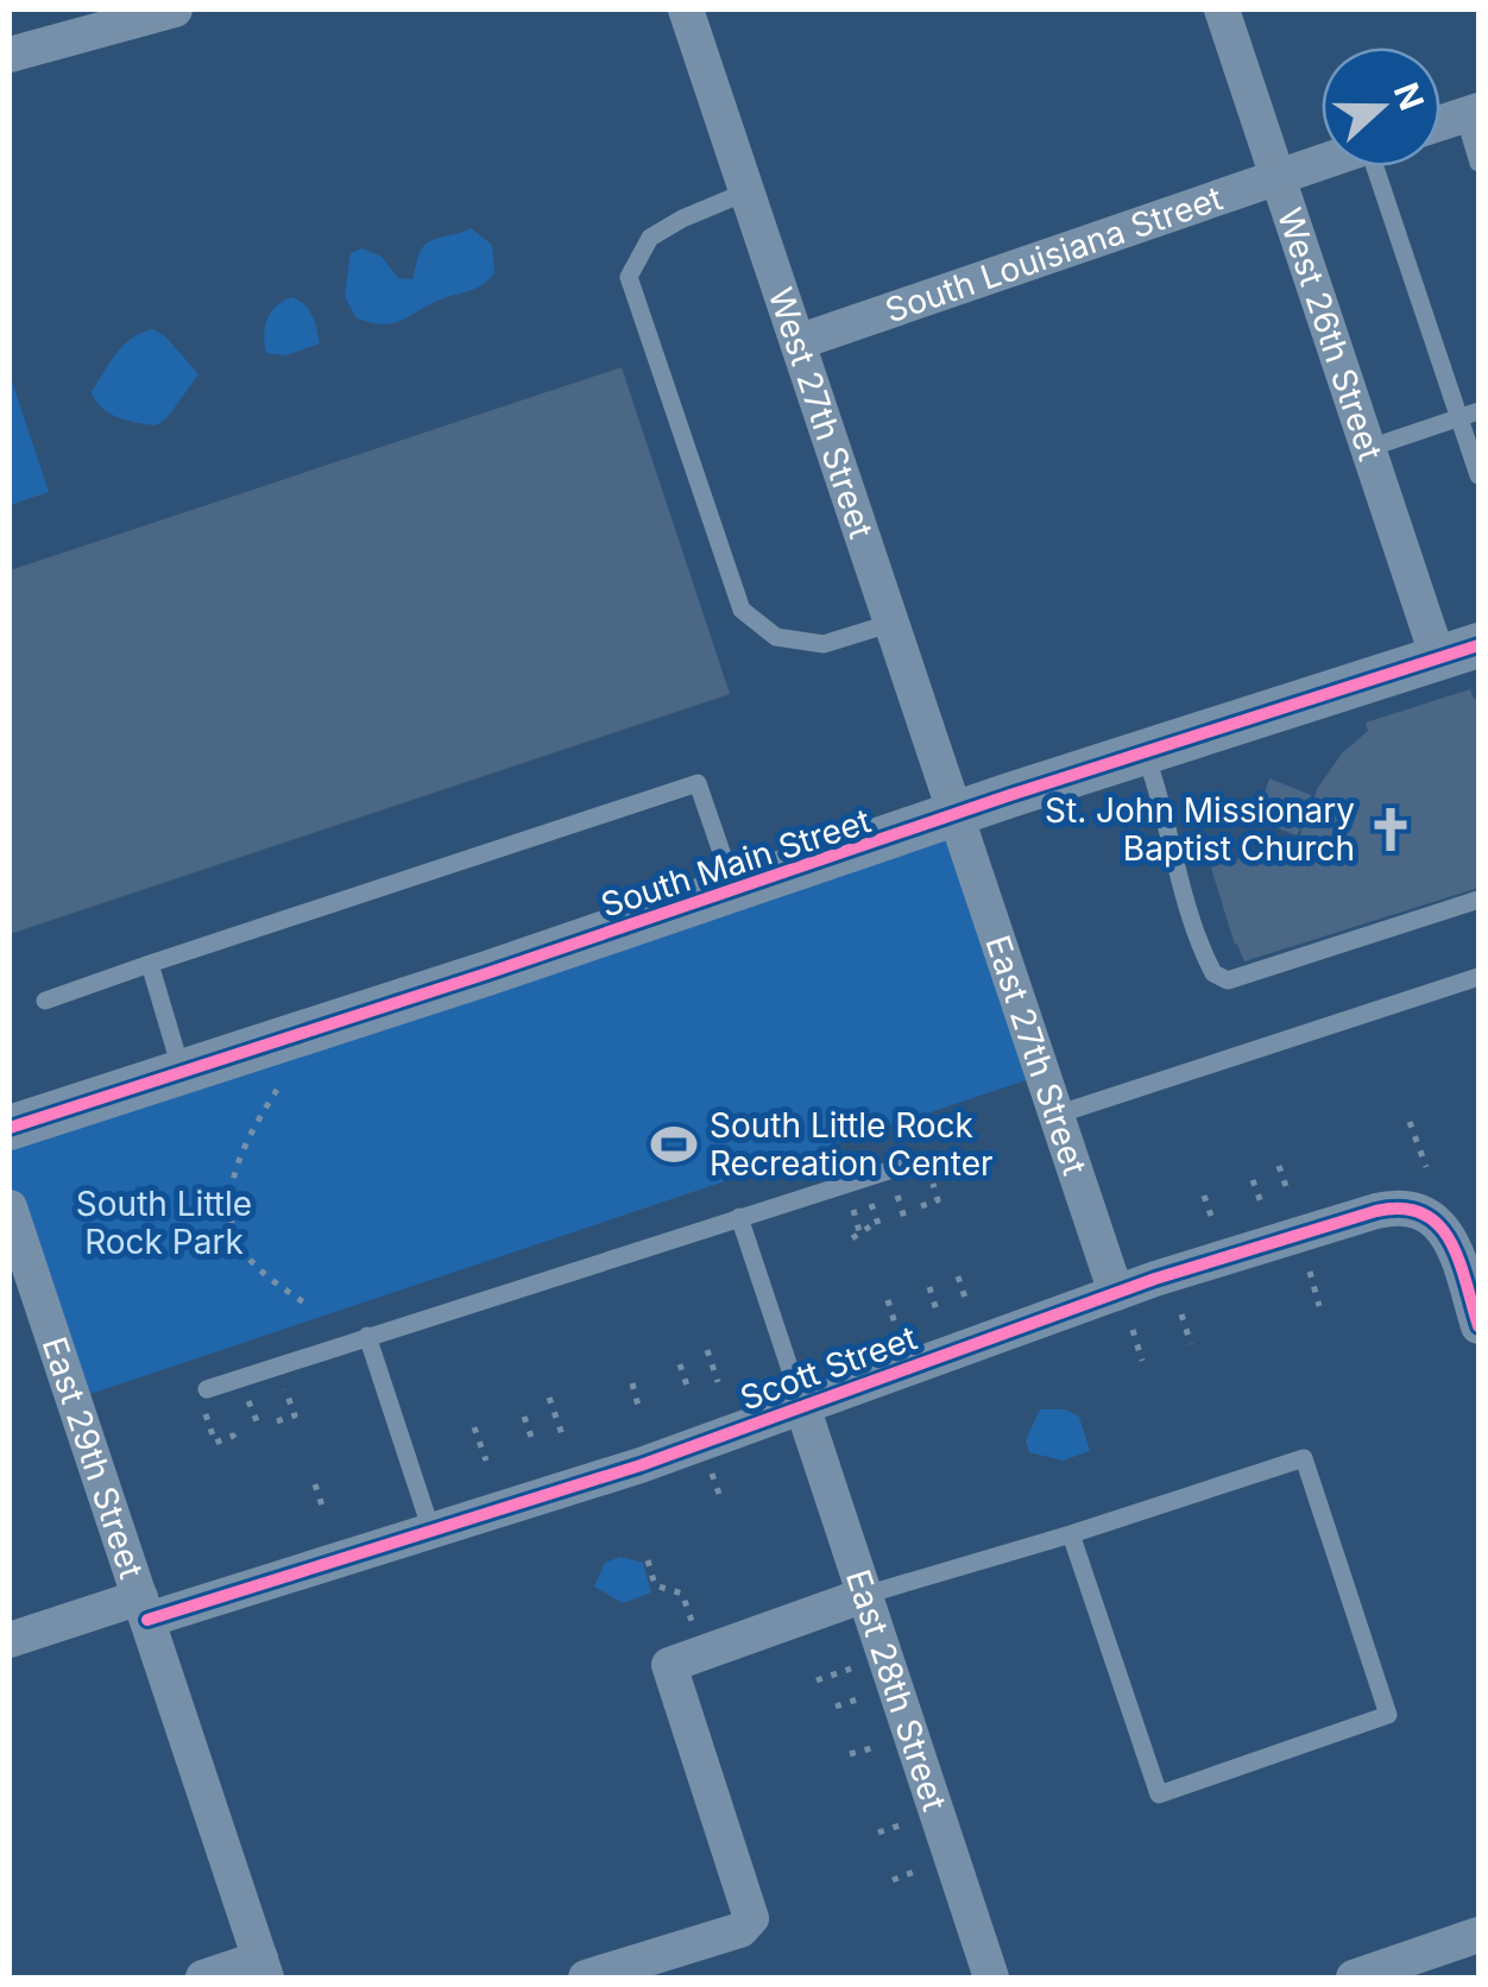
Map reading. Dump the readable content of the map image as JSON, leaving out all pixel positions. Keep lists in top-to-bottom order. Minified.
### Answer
{"streets":{"street":["South Louisiana Street","West 26th Street","West 27th Street","South Main Street","East 27th Street","Scott Street","East 29th Street","East 28th Street"]},"crossings":[["South Louisiana Street","West 26th Street"],["South Louisiana Street","West 27th Street"],["West 26th Street","South Main Street"],["West 27th Street","South Main Street"],["West 27th Street","East 27th Street"],["South Main Street","East 27th Street"],["East 27th Street","Scott Street"],["Scott Street","East 29th Street"],["Scott Street","East 28th Street"]],"parks":["South Little Rock Park"],"places":{"church":["St. John Missionary Baptist Church"],"sports":["South Little Rock Recreation Center"]},"north":"right"}
